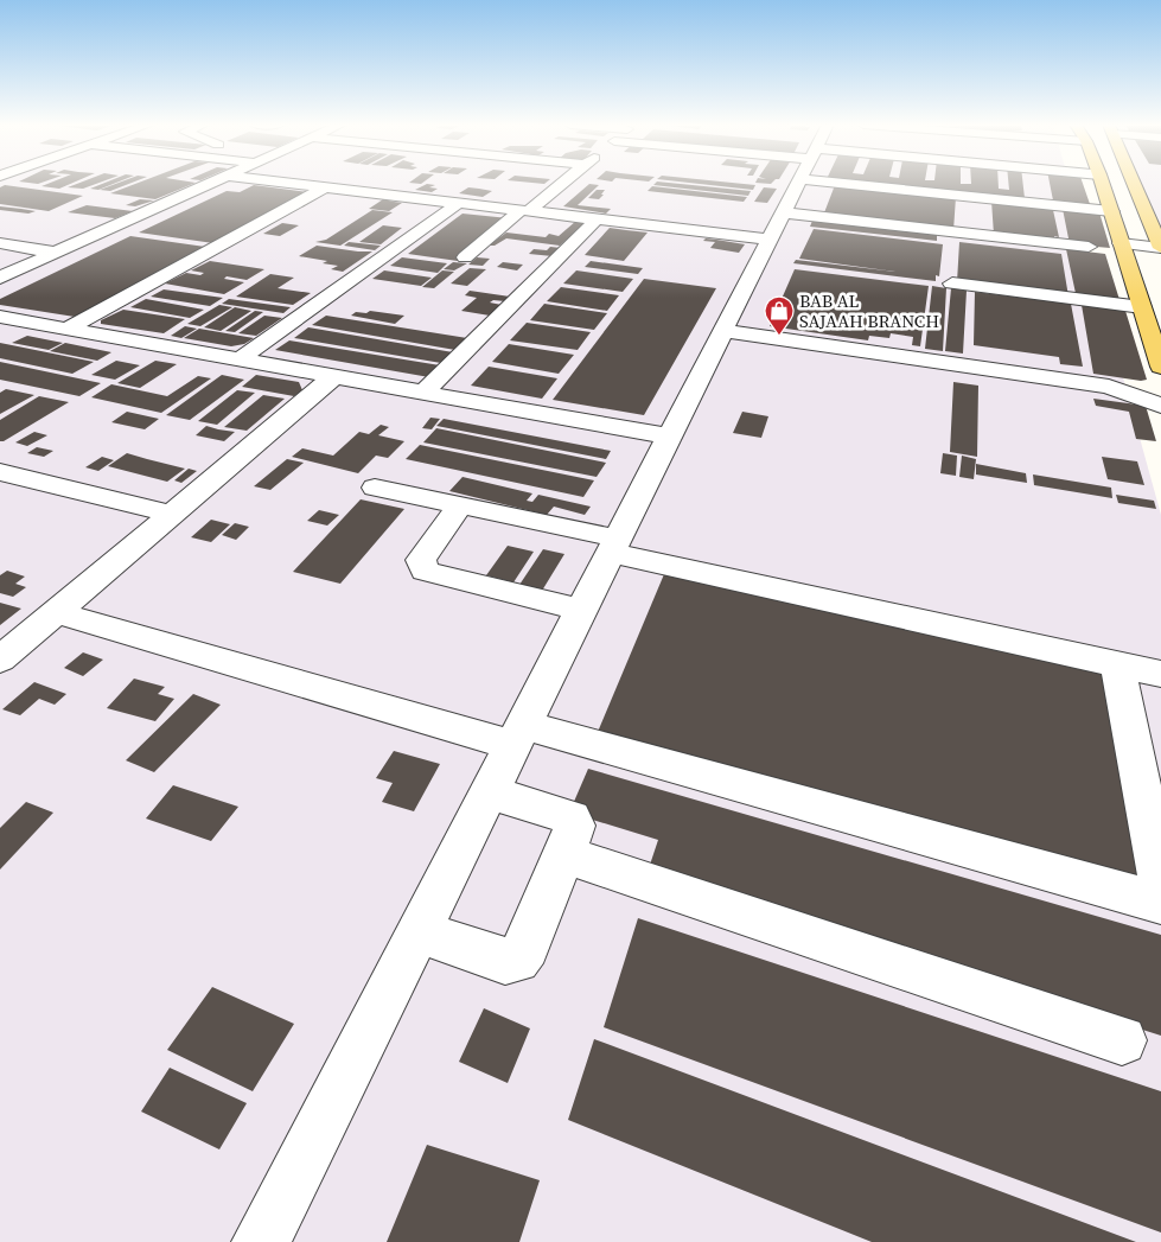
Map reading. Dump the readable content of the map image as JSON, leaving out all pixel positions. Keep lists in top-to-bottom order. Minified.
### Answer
{"places":{"shop":["BAB AL SAJAAH BRANCH"]}}
